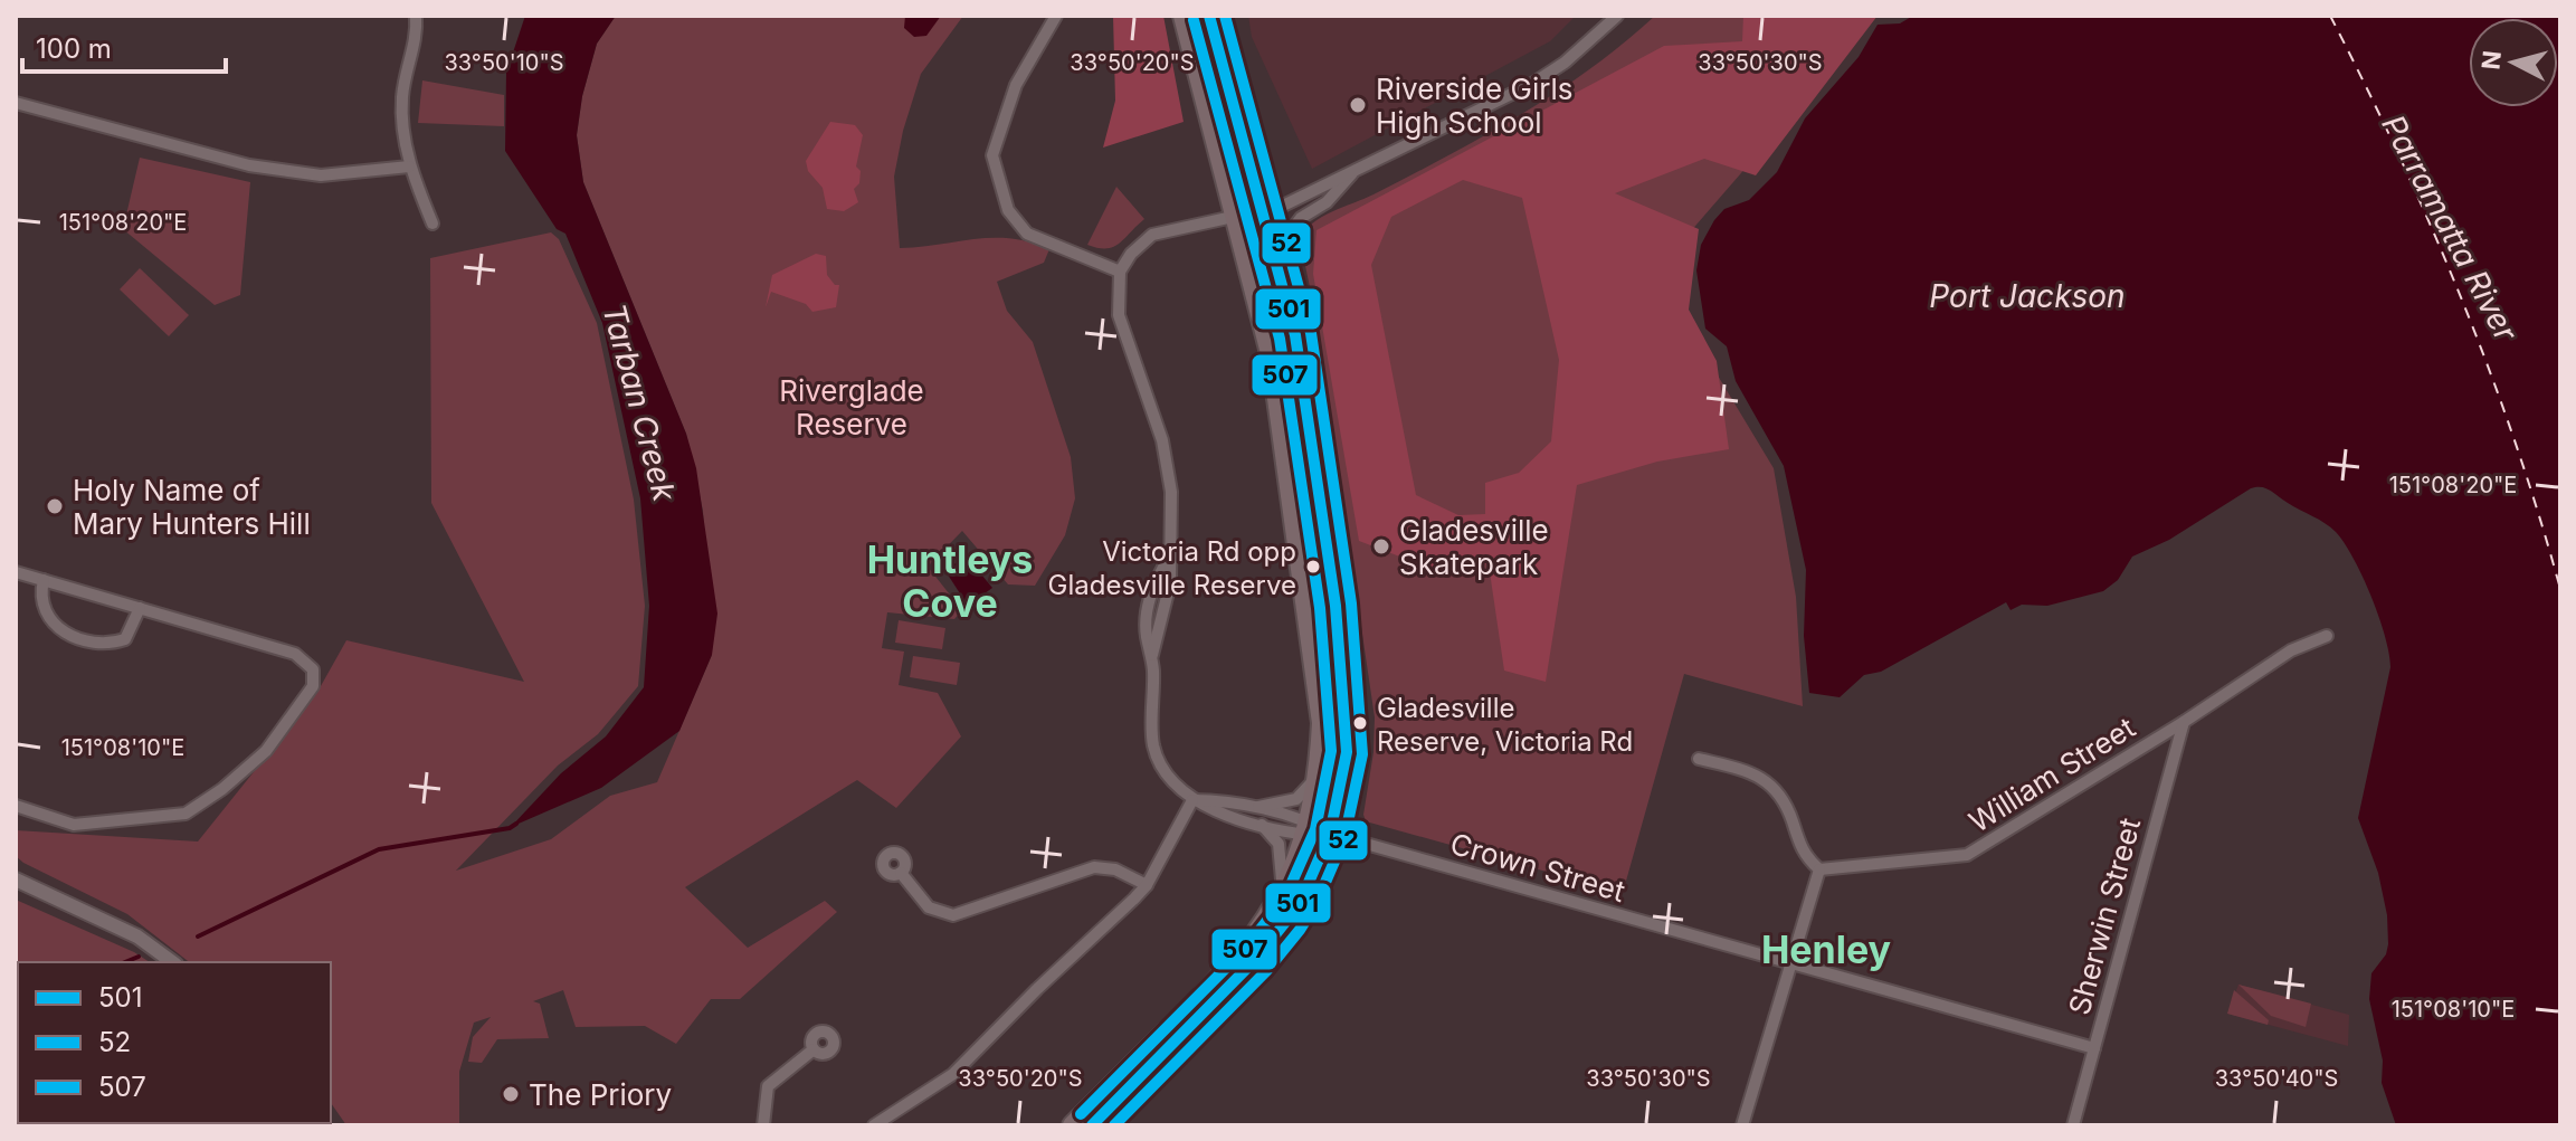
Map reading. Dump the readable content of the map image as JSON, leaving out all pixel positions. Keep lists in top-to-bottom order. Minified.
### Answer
{"streets":{"street":["William Street","Crown Street","Sherwin Street"]},"crossings":[["William Street","Sherwin Street"],["Crown Street","Sherwin Street"]],"districts":["Huntleys Cove","Henley"],"water":["Parramatta River","Port Jackson","Tarban Creek"],"parks":["Riverglade Reserve"],"places":["Riverside Girls High School","Holy Name of Mary Hunters Hill","Gladesville Skatepark","Victoria Rd opp Gladesville Reserve","Gladesville Reserve, Victoria Rd","The Priory"],"lines":["transit line 501","transit line 52","transit line 507"],"legend":["501","52","507"],"scale_bar":"100 m","north":"left","coordinates":["33°50'10\"S","33°50'20\"S","33°50'30\"S","151°08'20\"E","151°08'10\"E","33°50'40\"S"]}
